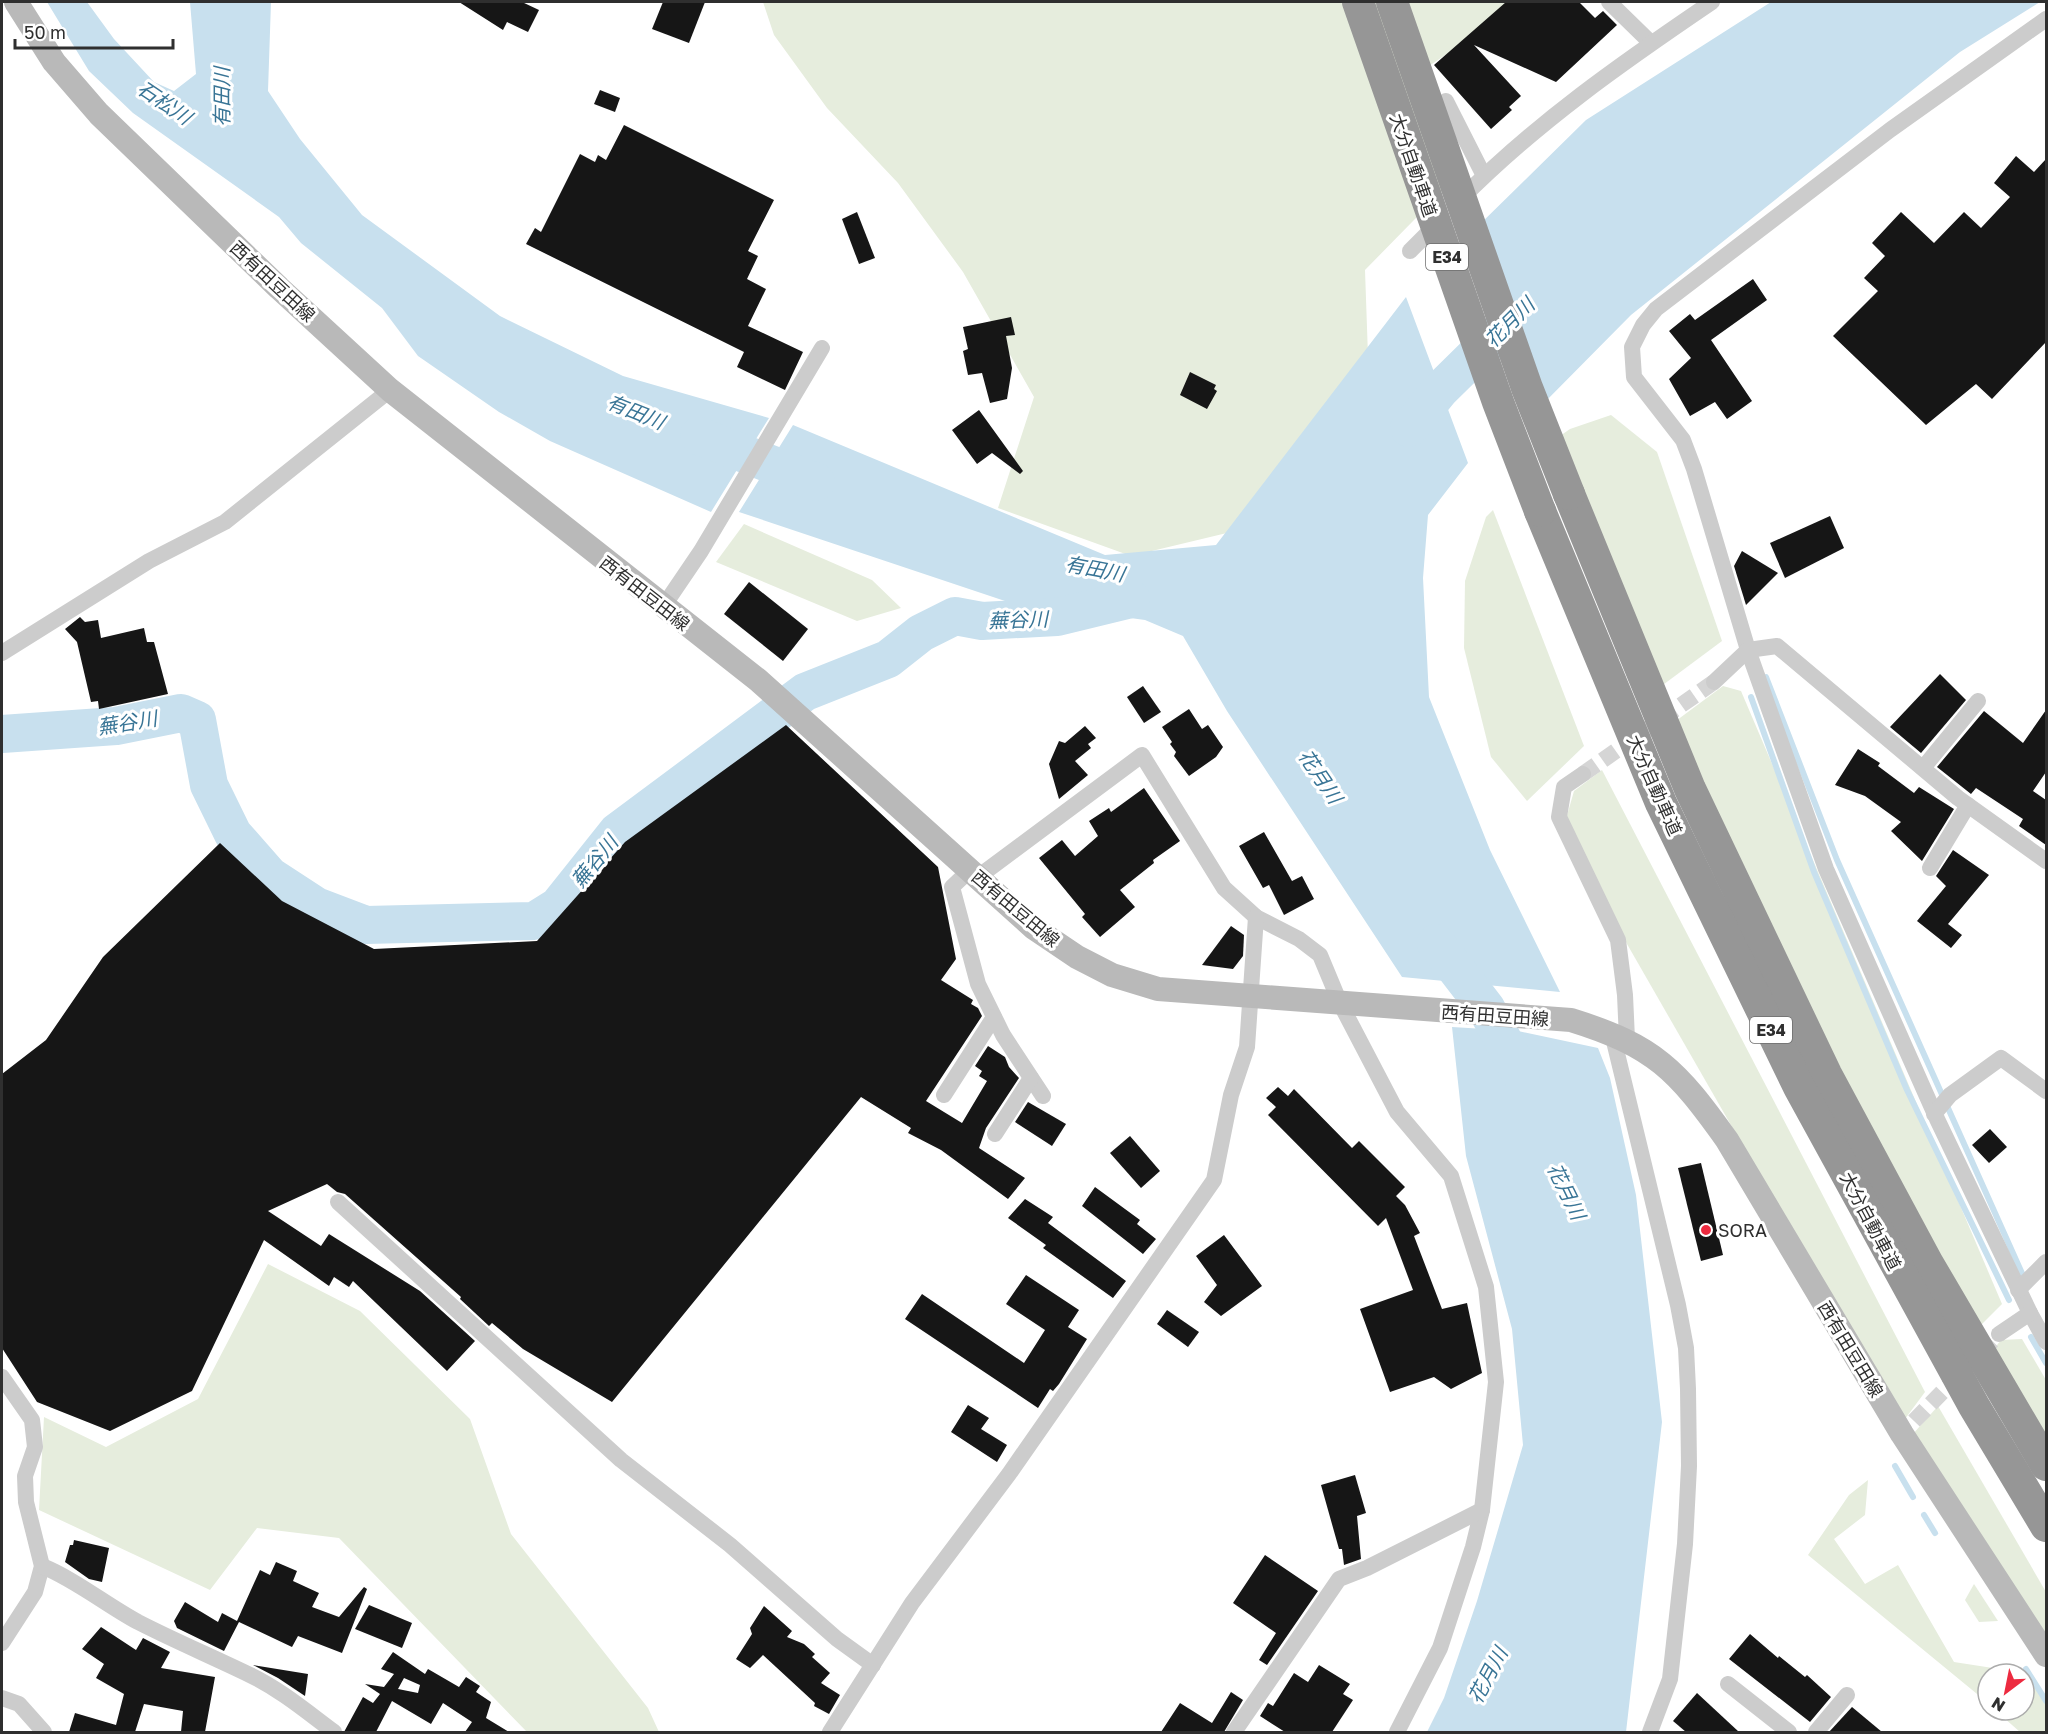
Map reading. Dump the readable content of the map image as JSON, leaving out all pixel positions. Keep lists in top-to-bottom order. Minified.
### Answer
{"streets":{"highway":["大分自動車道","E34"],"main road":["西有田豆田線"]},"water":["有田川","石松川","花月川","蕪谷川"],"places":["SORA"],"scale_bar":"50 m","north":"bottom left"}
